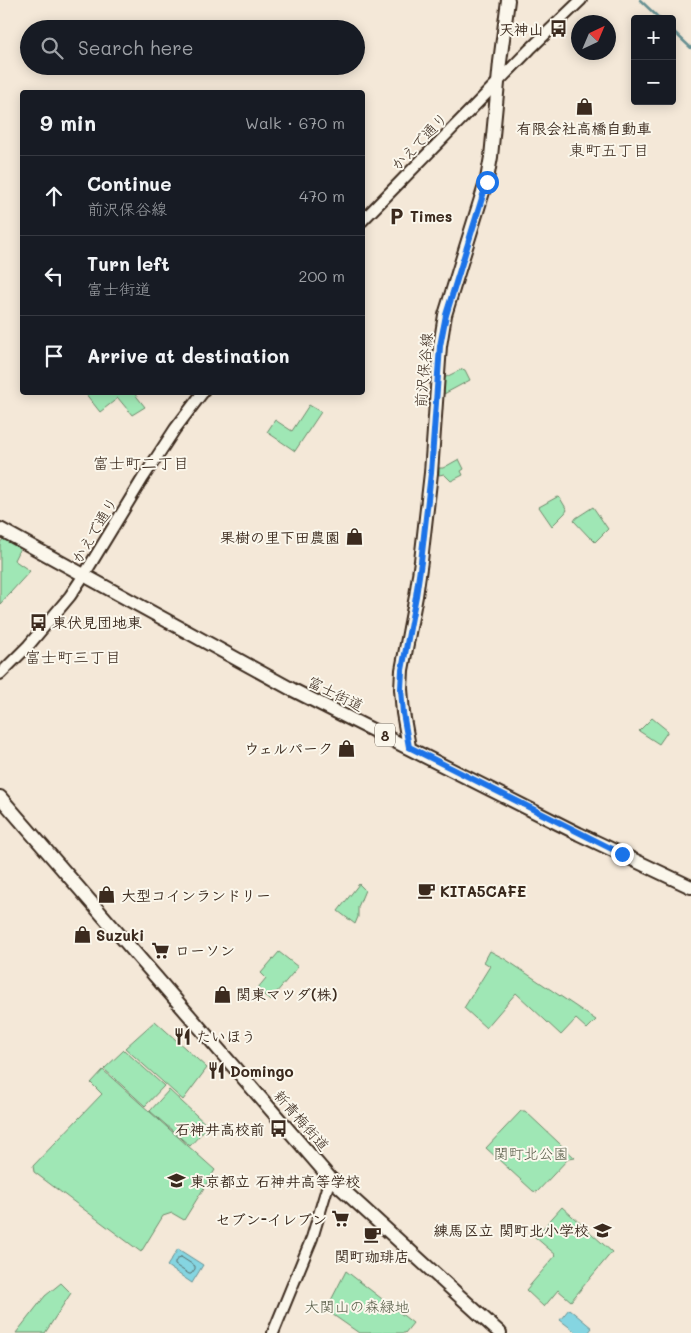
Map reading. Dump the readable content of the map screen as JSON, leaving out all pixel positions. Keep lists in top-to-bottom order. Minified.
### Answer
{"streets":{"main road":["前沢保谷線","富士街道","8","新青梅街道"],"street":["かえで通り"]},"crossings":[["かえで通り","前沢保谷線"],["かえで通り","富士街道"],["前沢保谷線","富士街道"]],"districts":["東町五丁目","富士町二丁目","富士町三丁目"],"parks":["関町北公園","大関山の森緑地"],"places":{"bus stop":["天神山","東伏見団地東","石神井高校前"],"shop":["有限会社高橋自動車","果樹の里下田農園","ウェルパーク","大型コインランドリー","Suzuki","関東マツダ(株)"],"parking":["Times"],"cafe":["KITA5CAFE","関町珈琲店"],"supermarket":["ローソン","セブン-イレブン"],"restaurant":["たいほう","Domingo"],"school or university":["東京都立 石神井高等学校","練馬区立 関町北小学校"]},"north":"top right","page":{"map_buttons":["+","−"],"search":"Search here","heading":["9 min","Walk · 670 m"],"list":[["Continue","前沢保谷線","470 m"],["Turn left","富士街道","200 m"],"Arrive at destination"]}}
